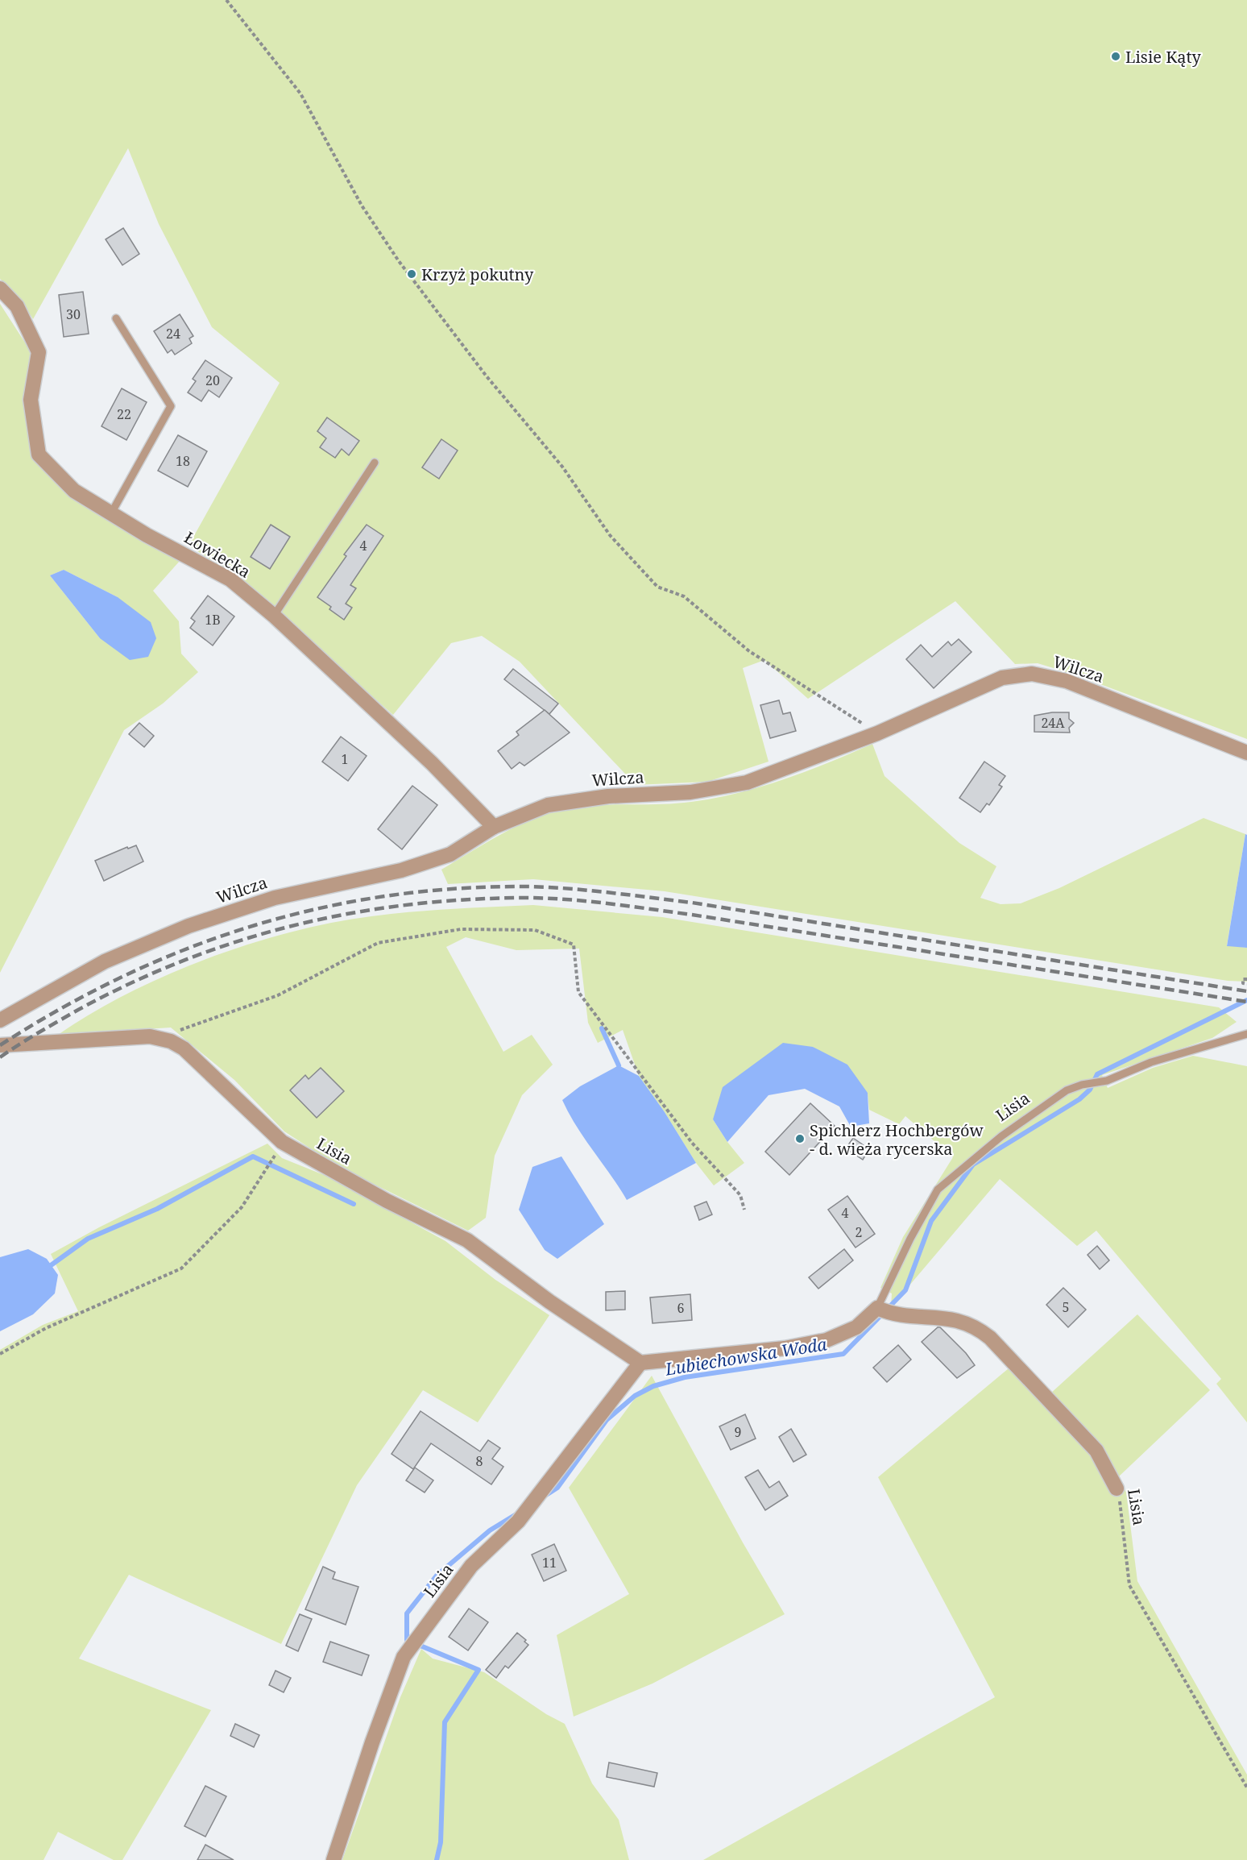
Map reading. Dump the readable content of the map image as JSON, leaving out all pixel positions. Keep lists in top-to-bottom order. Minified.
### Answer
{"streets":{"street":["Łowiecka","Wilcza","Lisia"]},"crossings":[["Łowiecka","Wilcza"]],"water":["Lubiechowska Woda"],"places":["Lisie Kąty","Krzyż pokutny","Spichlerz Hochbergów - d. wieża rycerska"],"house_numbers":["30","24","20","22","18","4","1B","24A","1","4","2","5","6","9","8","11"]}
